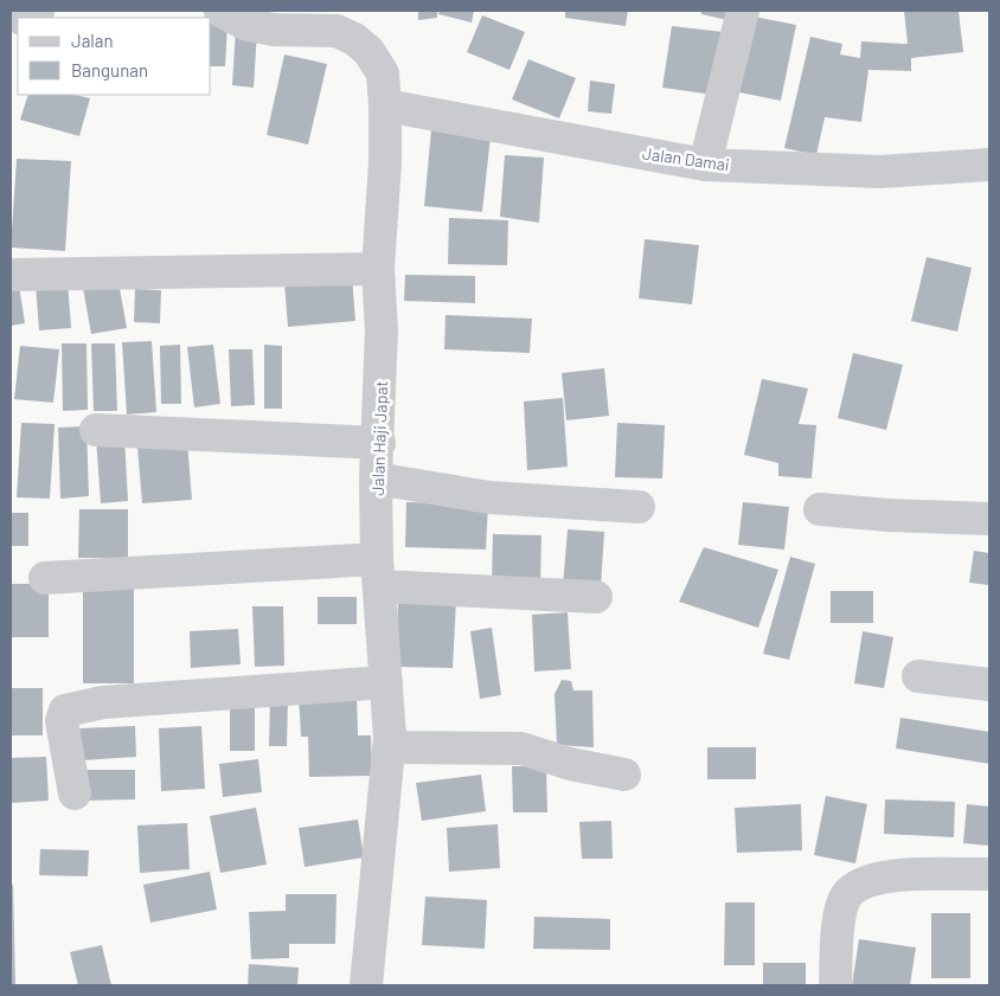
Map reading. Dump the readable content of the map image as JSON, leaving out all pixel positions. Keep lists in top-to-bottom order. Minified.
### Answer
{"streets":{"street":["Jalan Damai","Jalan Haji Japat"]},"crossings":[["Jalan Damai","Jalan Haji Japat"]],"legend":["Jalan","Bangunan"]}
